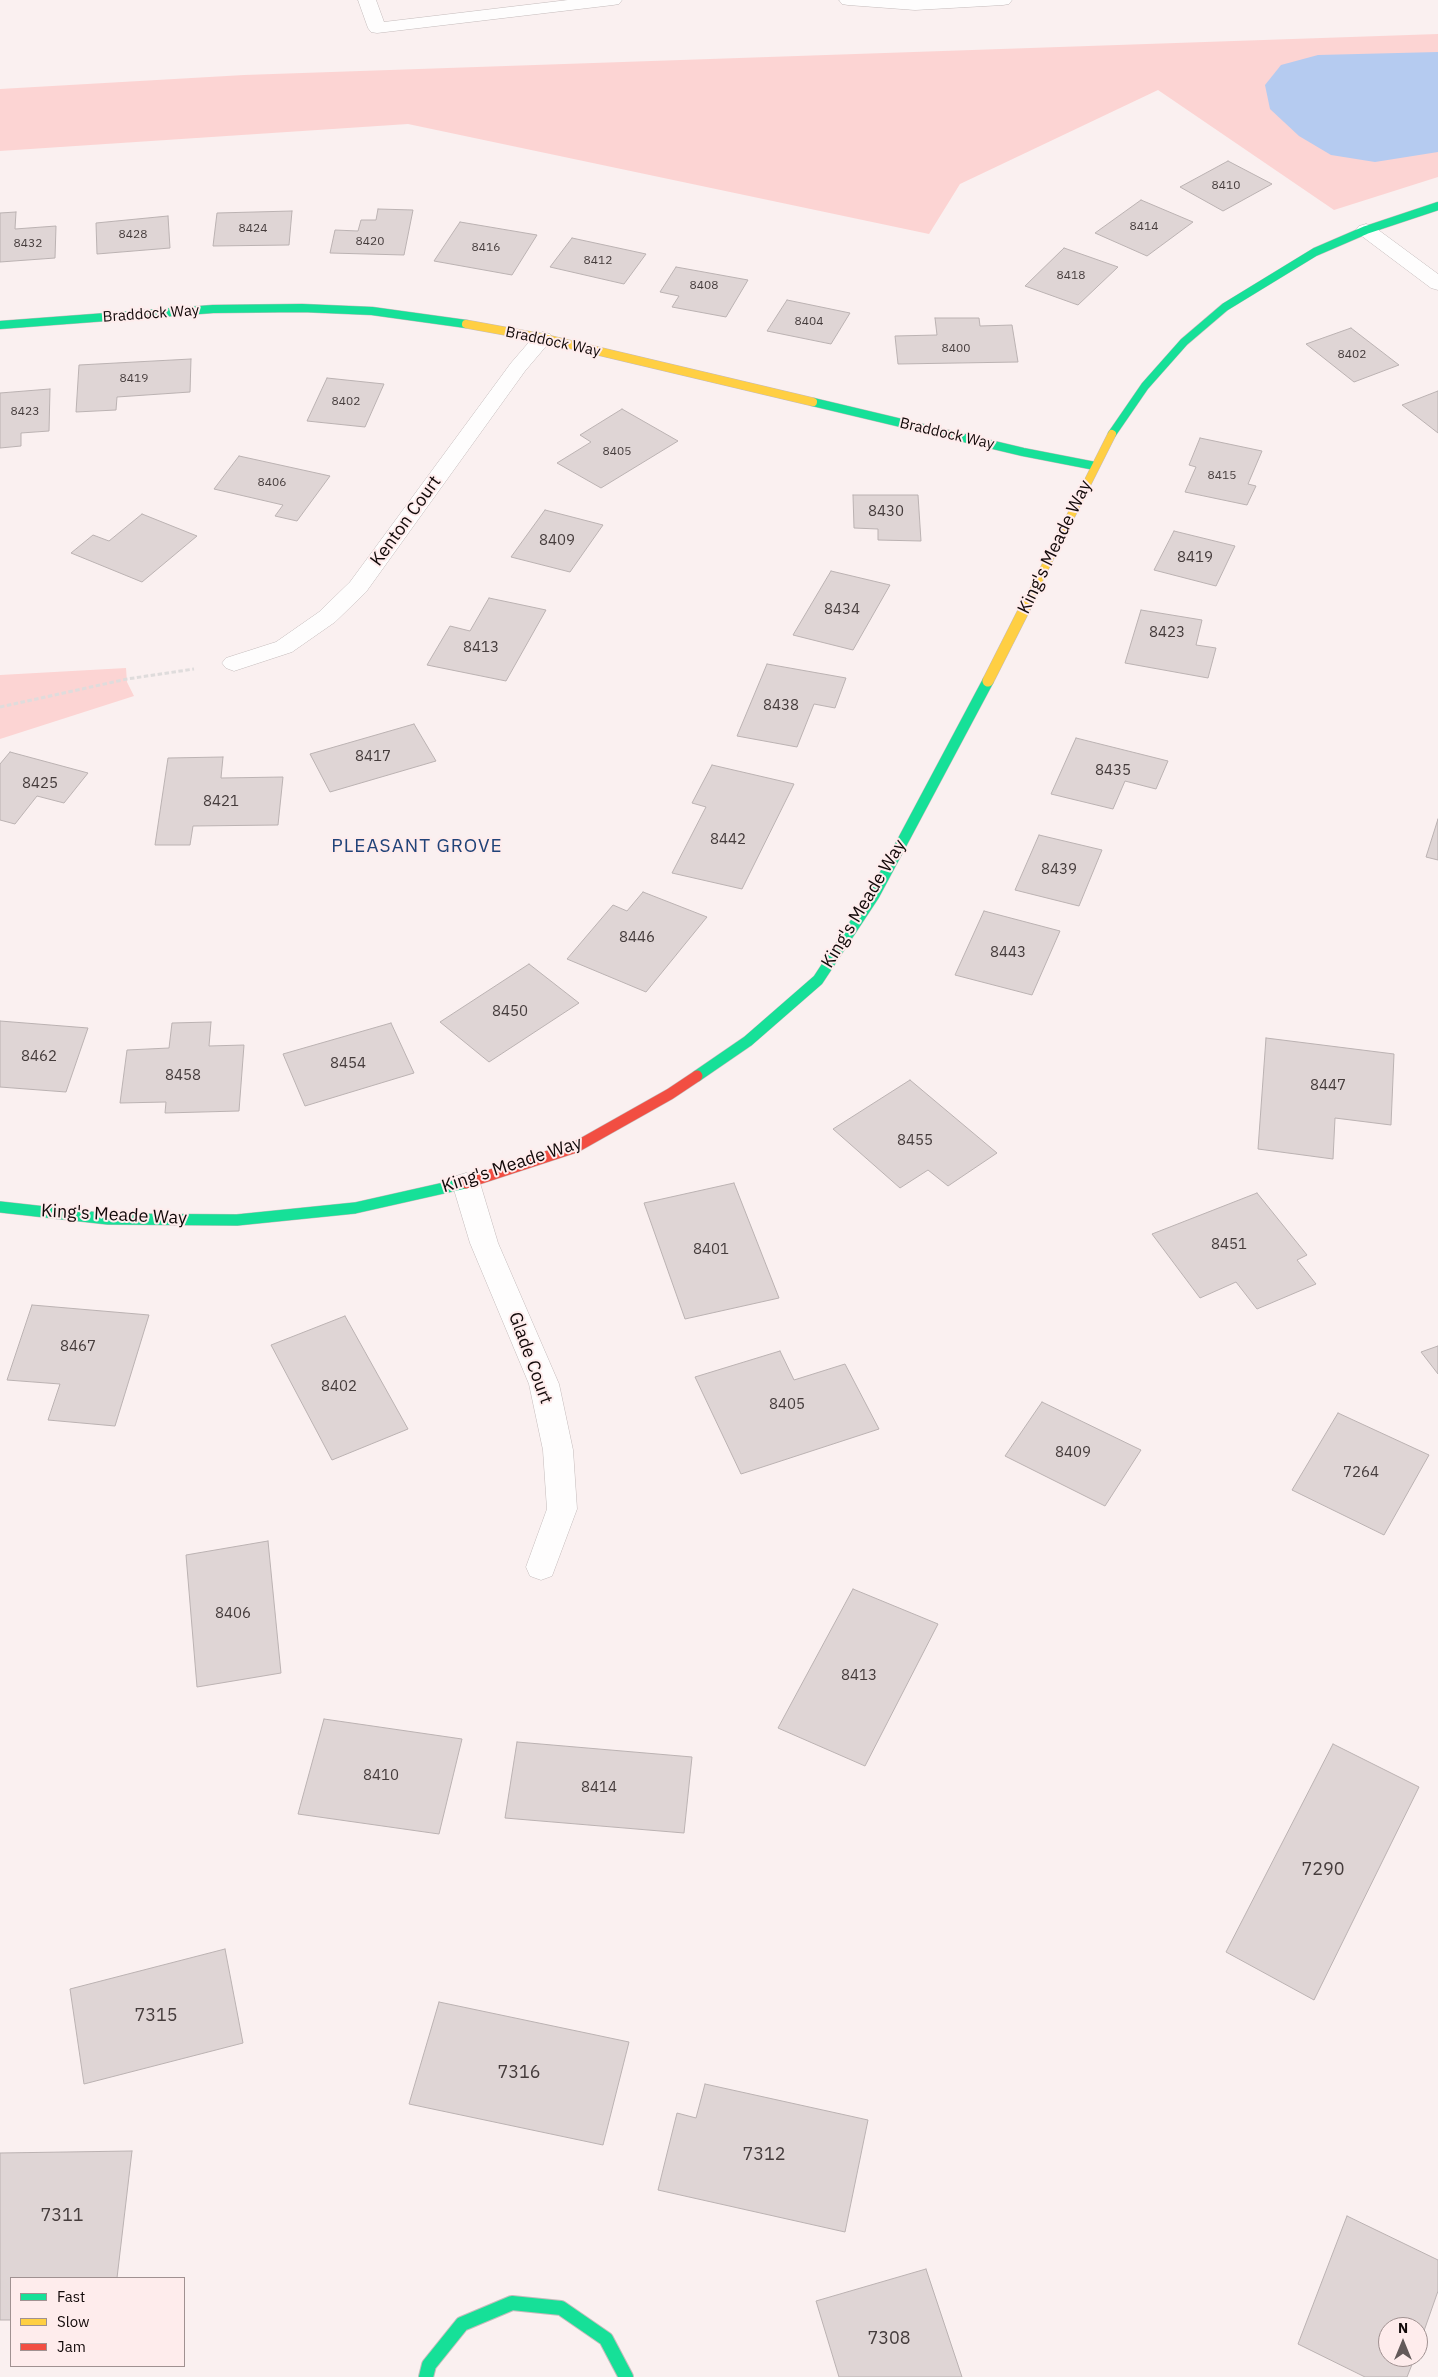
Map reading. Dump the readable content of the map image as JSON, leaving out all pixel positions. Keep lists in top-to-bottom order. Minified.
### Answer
{"streets":{"street":["Braddock Way","Kenton Court","King's Meade Way","Glade Court"]},"crossings":[["Braddock Way","Kenton Court"],["Braddock Way","King's Meade Way"],["King's Meade Way","Glade Court"]],"districts":["PLEASANT GROVE"],"house_numbers":["8410","8414","8424","8428","8420","8432","8416","8412","8418","8408","8404","8400","8402","8419","8402","8423","8405","8415","8406","8430","8409","8419","8434","8423","8413","8438","8417","8435","8425","8421","8442","8439","8446","8443","8450","8462","8454","8458","8447","8455","8451","8401","8467","8402","8405","8409","7264","8406","8413","8410","8414","7290","7315","7316","7312","7311","7308"],"legend":["Fast","Slow","Jam"],"north":"top"}
